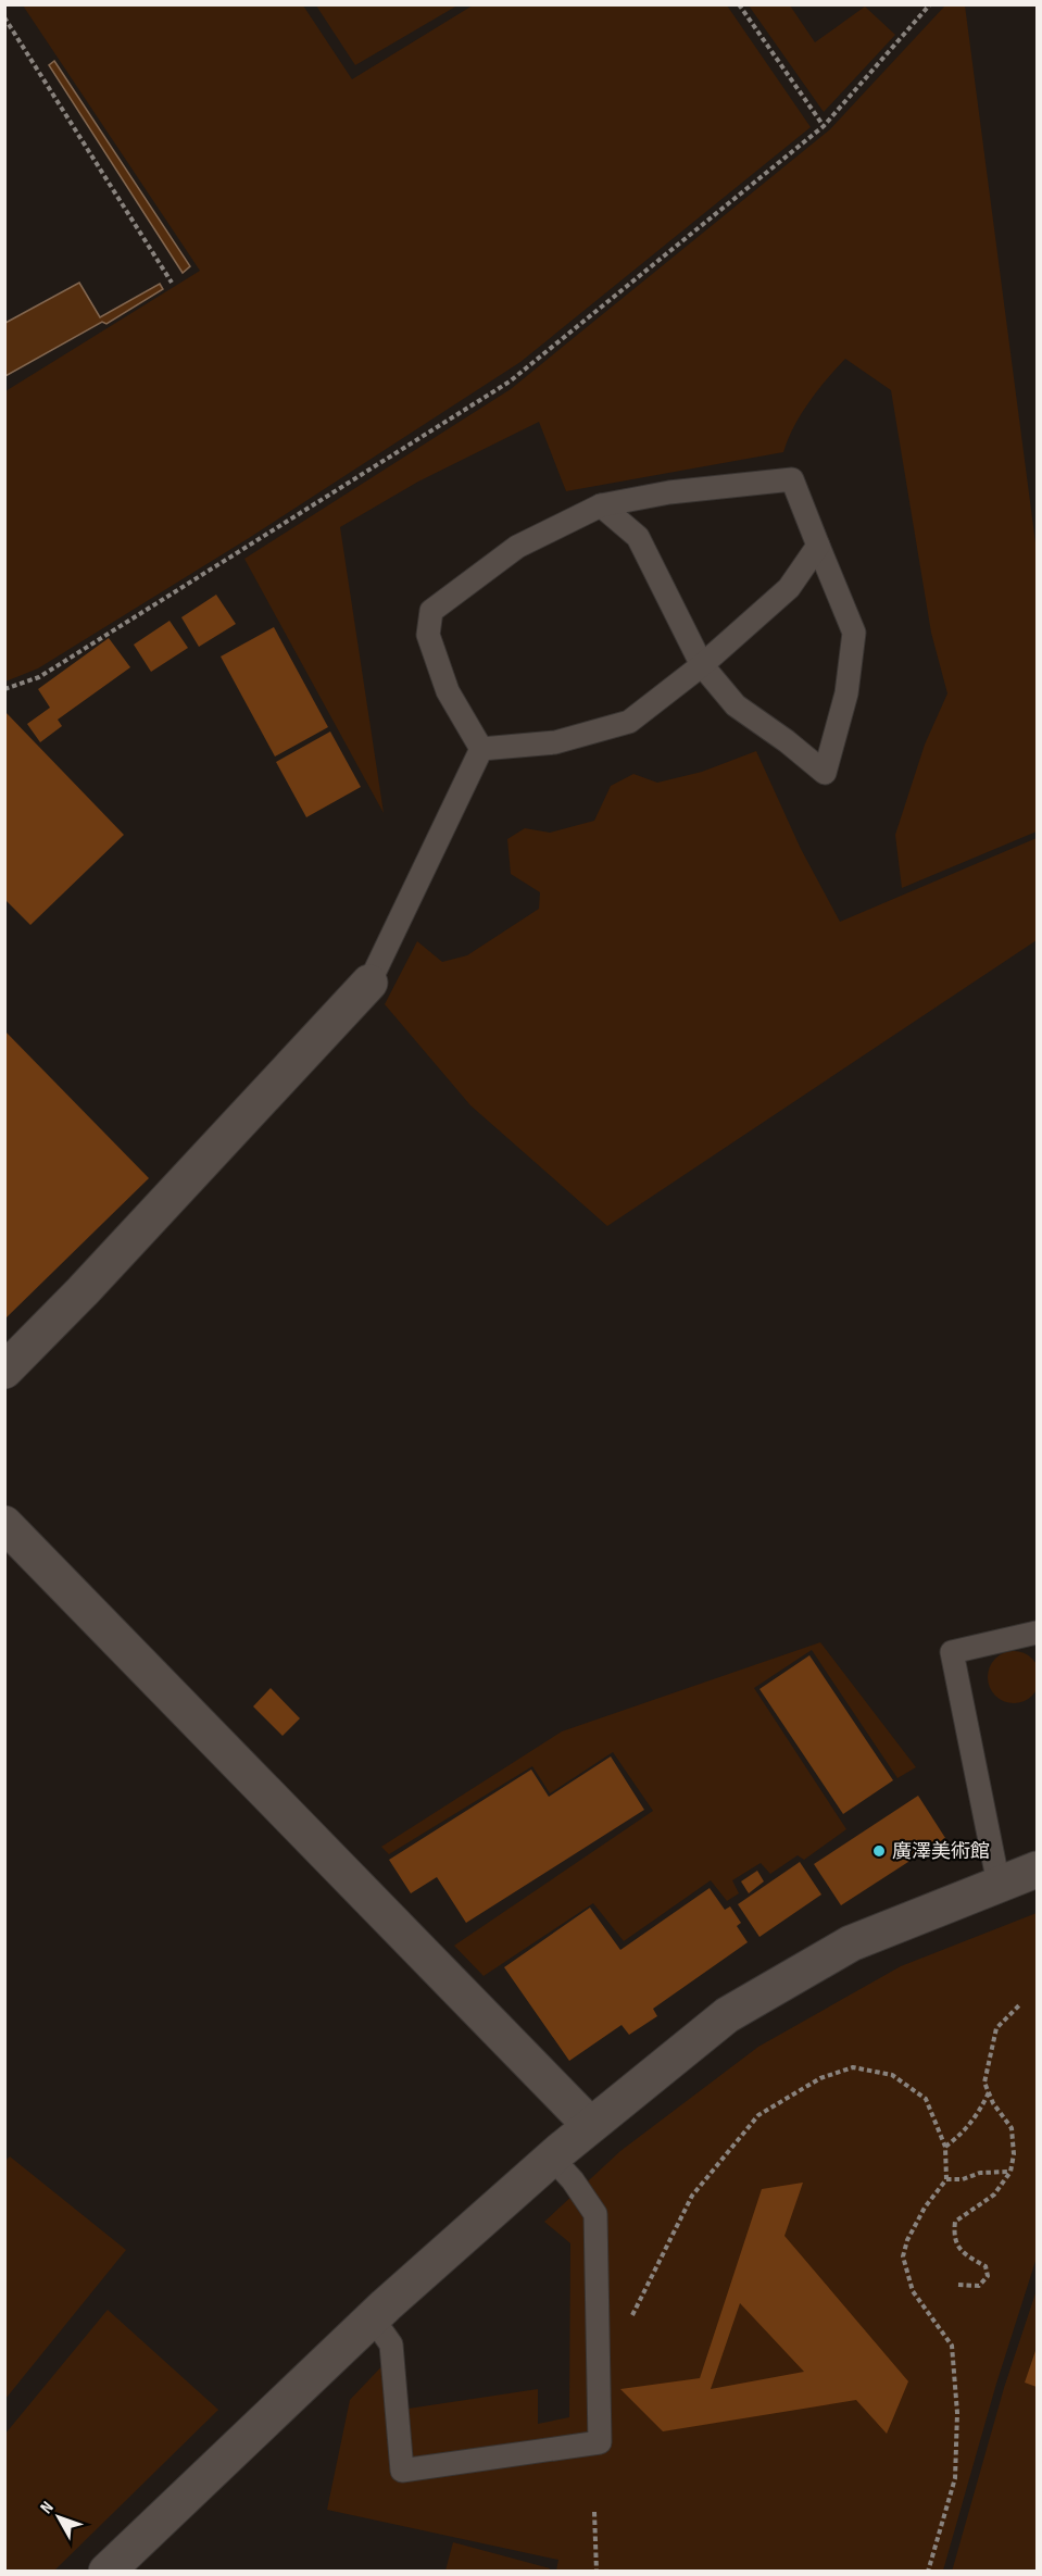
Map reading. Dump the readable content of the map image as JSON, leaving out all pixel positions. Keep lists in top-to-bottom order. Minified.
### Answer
{"places":["廣澤美術館"],"north":"top left"}
